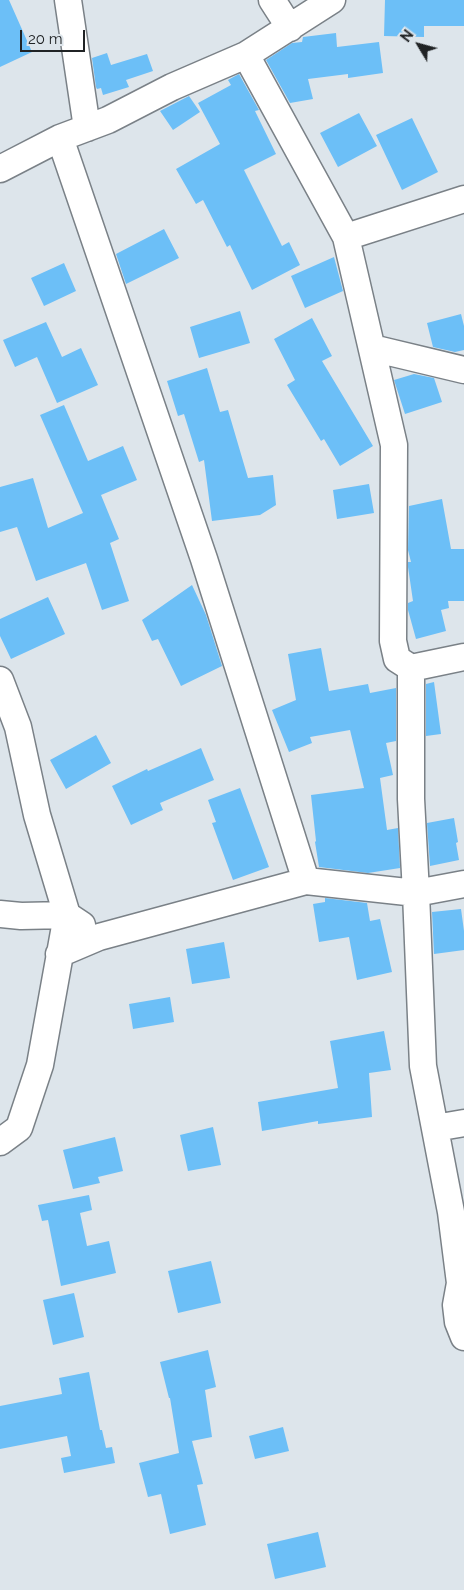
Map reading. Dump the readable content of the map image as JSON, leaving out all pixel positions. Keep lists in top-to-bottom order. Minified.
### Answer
{"scale_bar":"20 m","north":"top left"}
